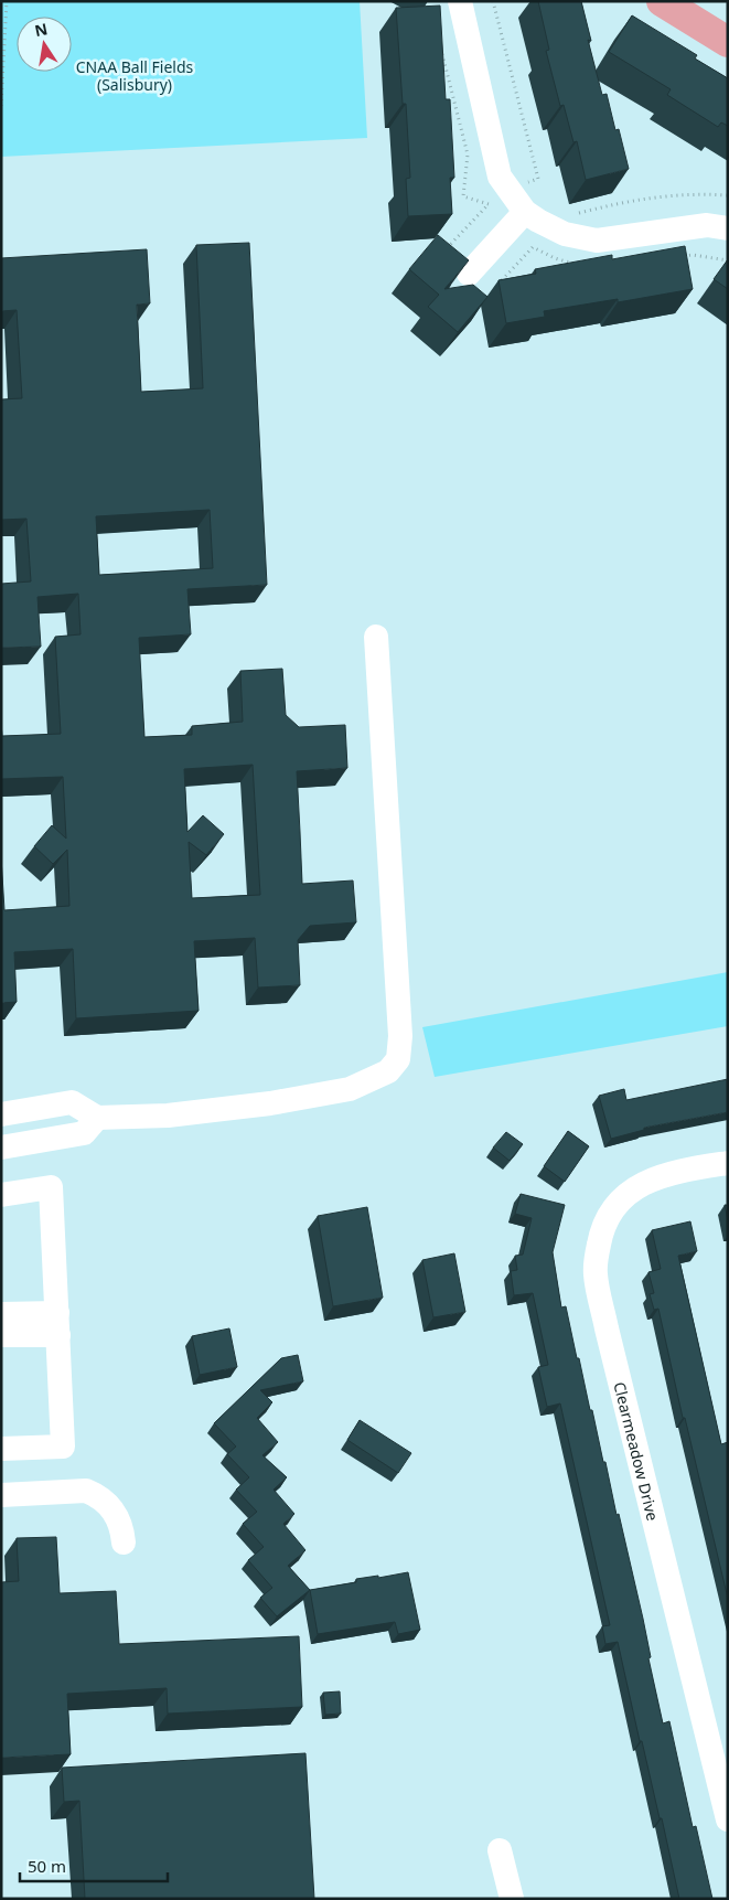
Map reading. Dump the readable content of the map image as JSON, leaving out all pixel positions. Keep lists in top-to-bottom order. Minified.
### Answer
{"streets":{"street":["Clearmeadow Drive"]},"parks":["CNAA Ball Fields (Salisbury)"],"scale_bar":"50 m","north":"top"}
